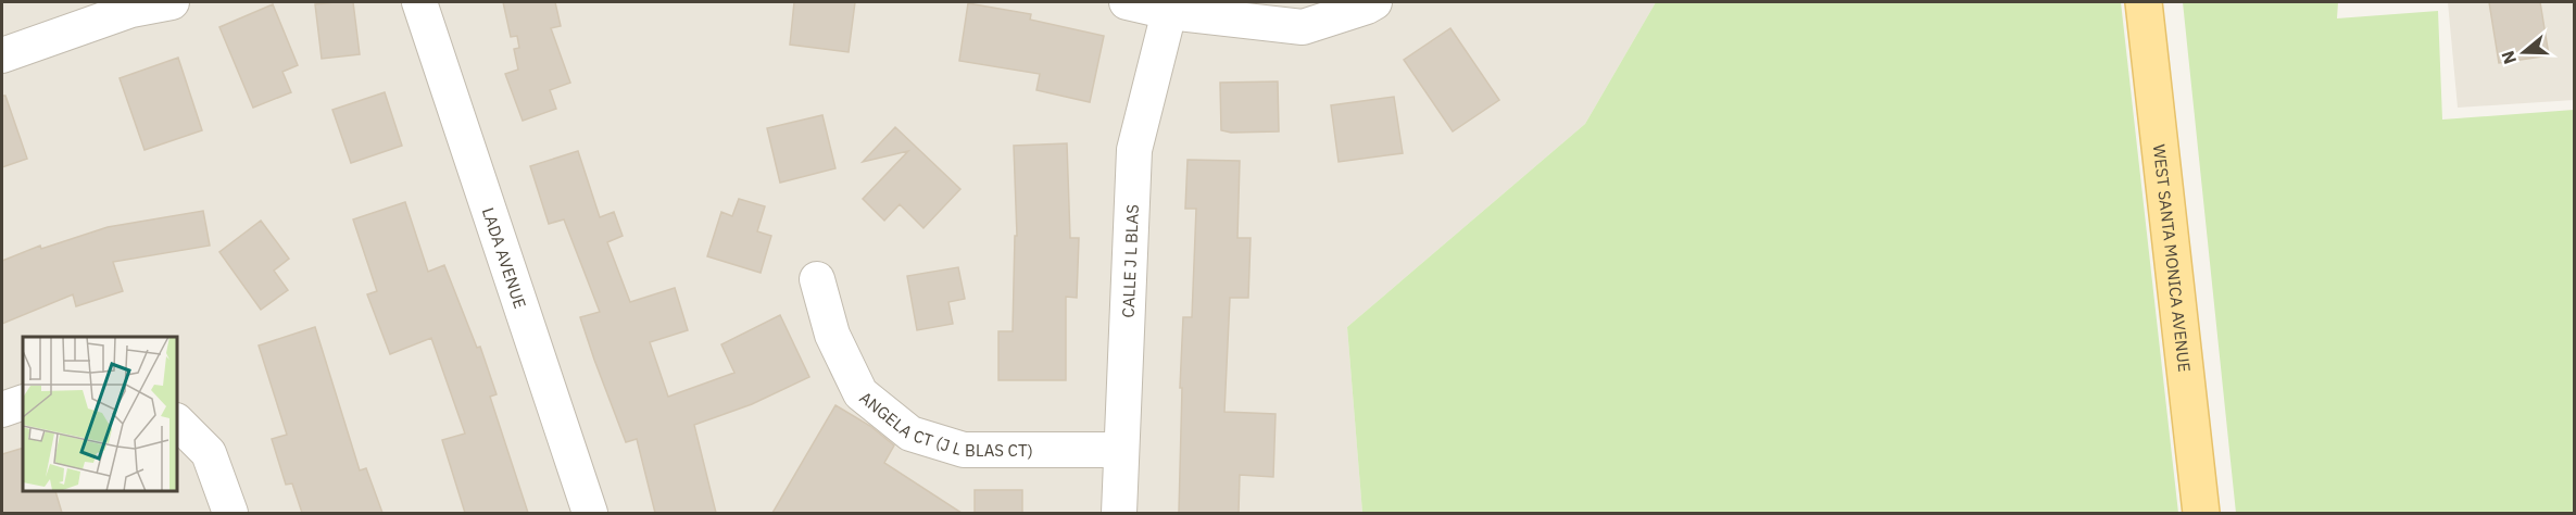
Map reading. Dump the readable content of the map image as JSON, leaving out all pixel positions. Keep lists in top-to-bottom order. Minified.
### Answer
{"streets":{"main road":["WEST SANTA MONICA AVENUE"],"street":["LADA AVENUE","CALLE J L BLAS","ANGELA CT (J L BLAS CT)"]},"crossings":[["CALLE J L BLAS","ANGELA CT (J L BLAS CT)"]],"north":"left"}
